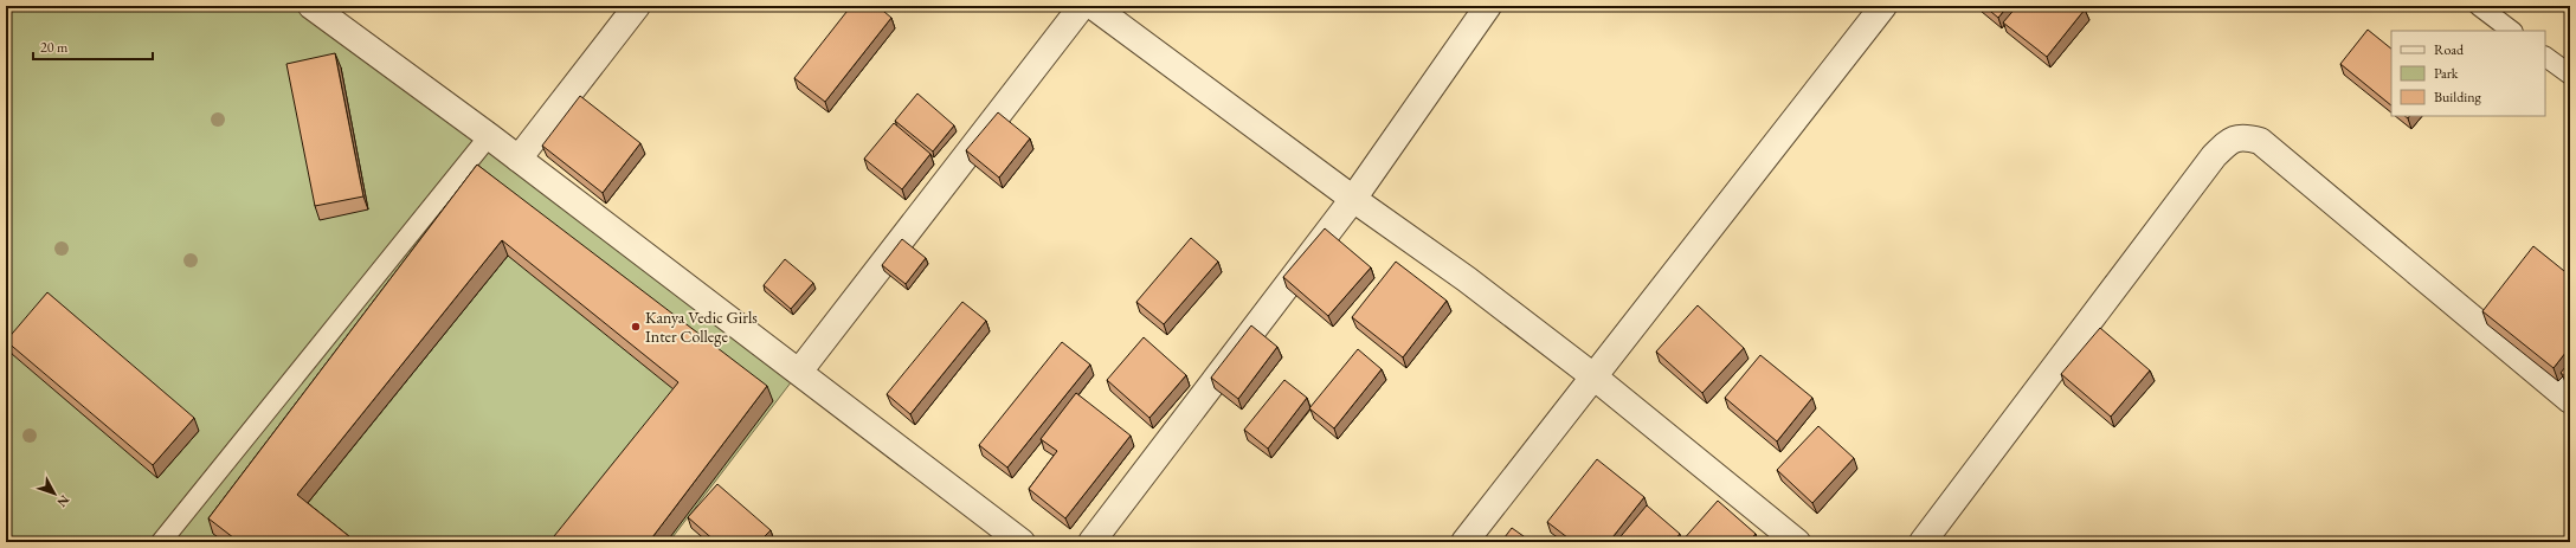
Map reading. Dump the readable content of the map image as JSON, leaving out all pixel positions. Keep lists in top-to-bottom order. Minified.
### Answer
{"places":["Kanya Vedic Girls Inter College"],"legend":["Road","Park","Building"],"scale_bar":"20 m","north":"bottom right"}
